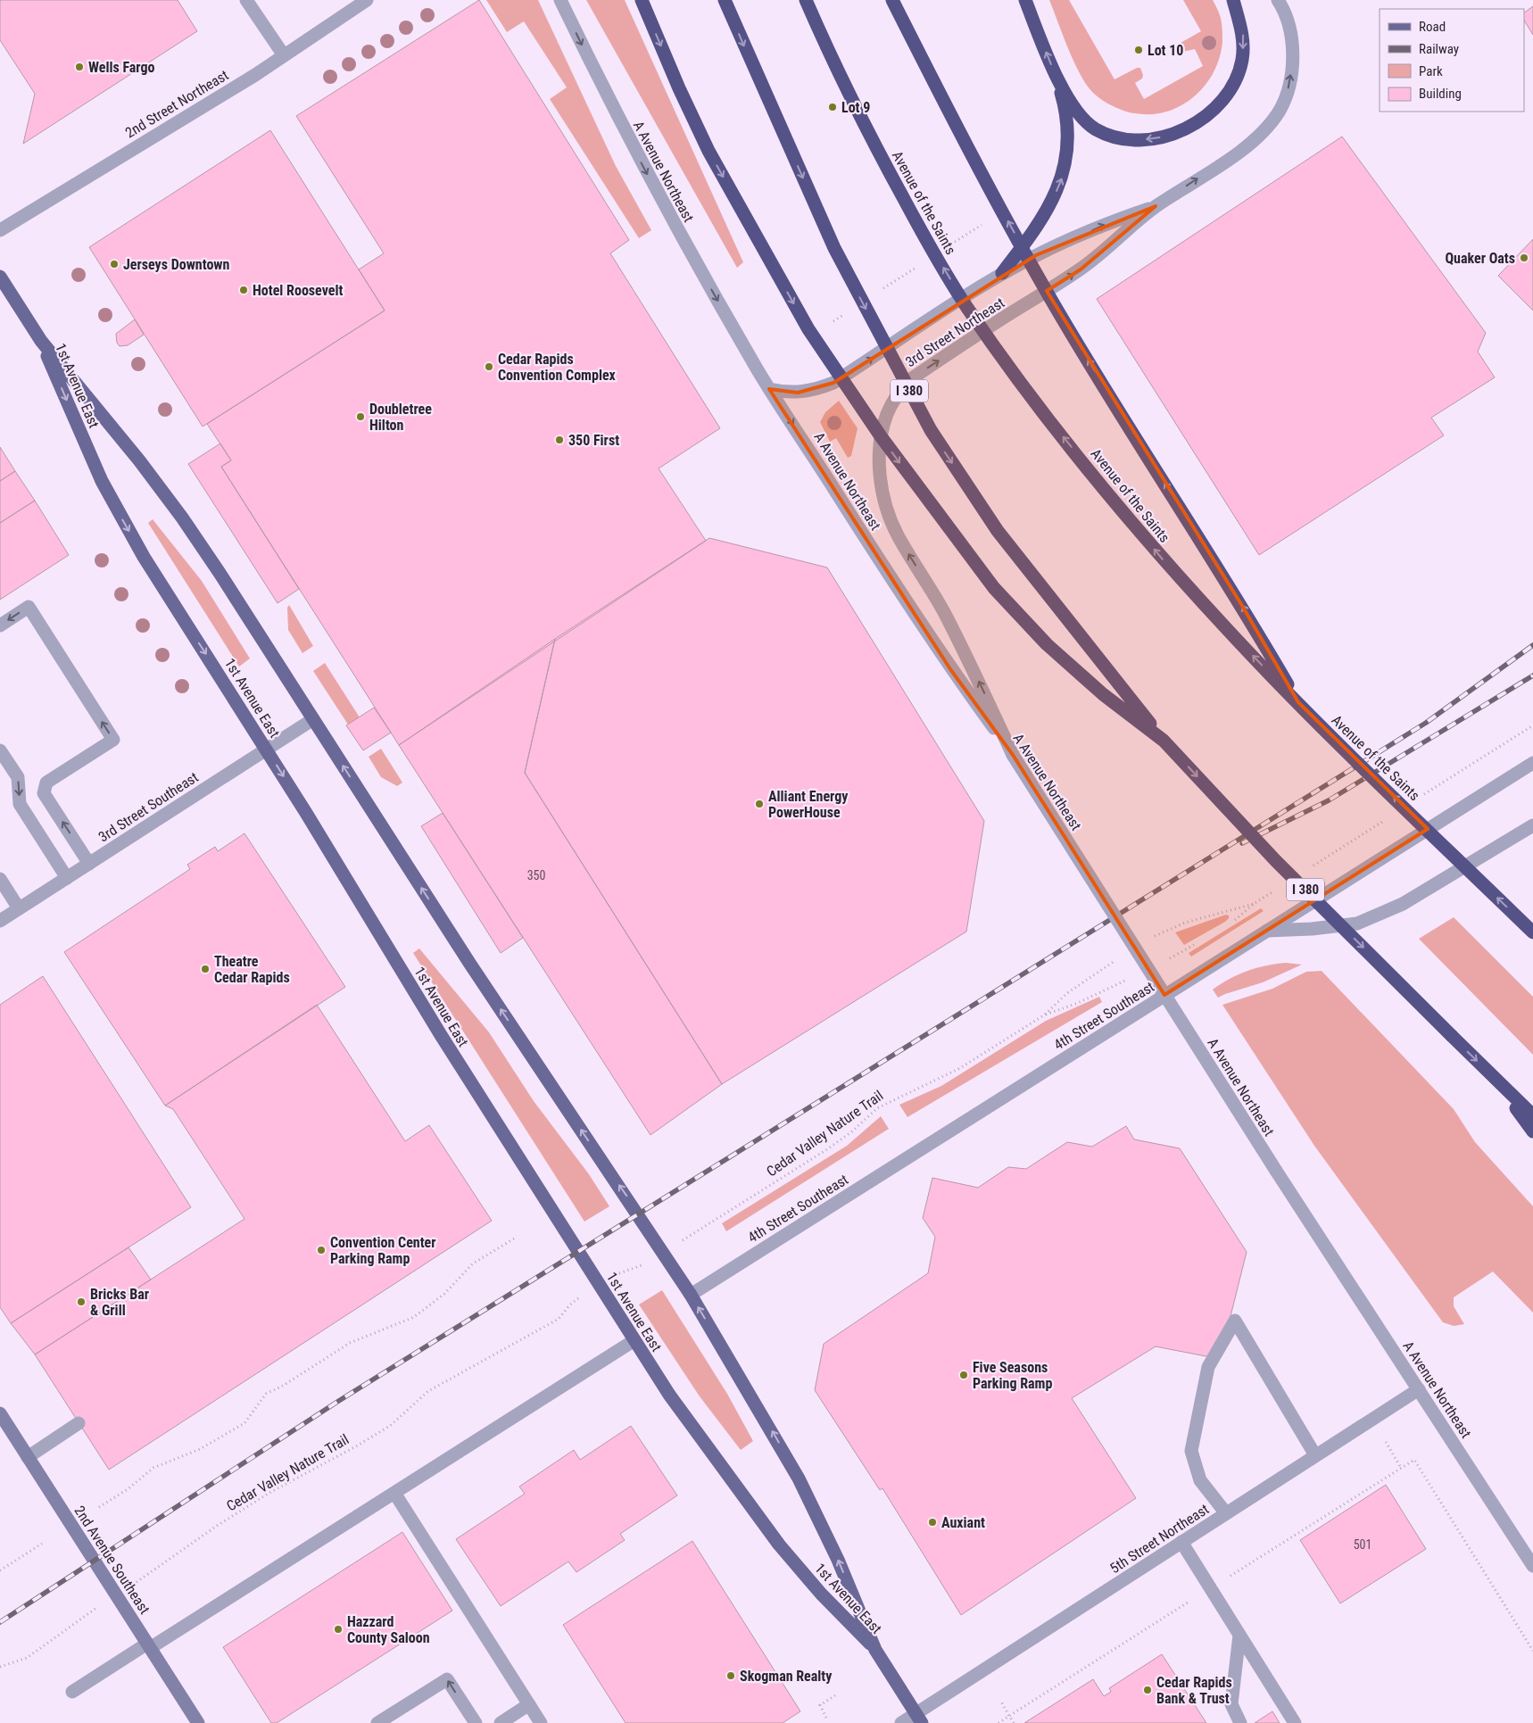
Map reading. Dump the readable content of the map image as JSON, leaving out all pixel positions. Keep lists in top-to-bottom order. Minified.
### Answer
{"streets":{"highway":["Avenue of the Saints","I 380"],"main road":["1st Avenue East","2nd Avenue Southeast"],"street":["2nd Street Northeast","A Avenue Northeast","3rd Street Northeast","3rd Street Southeast","4th Street Southeast","5th Street Northeast"],"path":["Cedar Valley Nature Trail"]},"crossings":[["A Avenue Northeast","3rd Street Northeast"],["A Avenue Northeast","5th Street Northeast"],["1st Avenue East","3rd Street Southeast"],["1st Avenue East","4th Street Southeast"],["1st Avenue East","5th Street Northeast"],["Cedar Valley Nature Trail","2nd Avenue Southeast"]],"one_way":["A Avenue Northeast","3rd Street Northeast"],"places":["Lot 10","Wells Fargo","Lot 9","Quaker Oats","Jerseys Downtown","Hotel Roosevelt","Cedar Rapids Convention Complex","Doubletree Hilton","350 First","Alliant Energy PowerHouse","Theatre Cedar Rapids","Convention Center Parking Ramp","Bricks Bar & Grill","Five Seasons Parking Ramp","Auxiant","Hazzard County Saloon","Skogman Realty","Cedar Rapids Bank & Trust"],"house_numbers":["350","501"],"legend":["Road","Railway","Park","Building"]}
